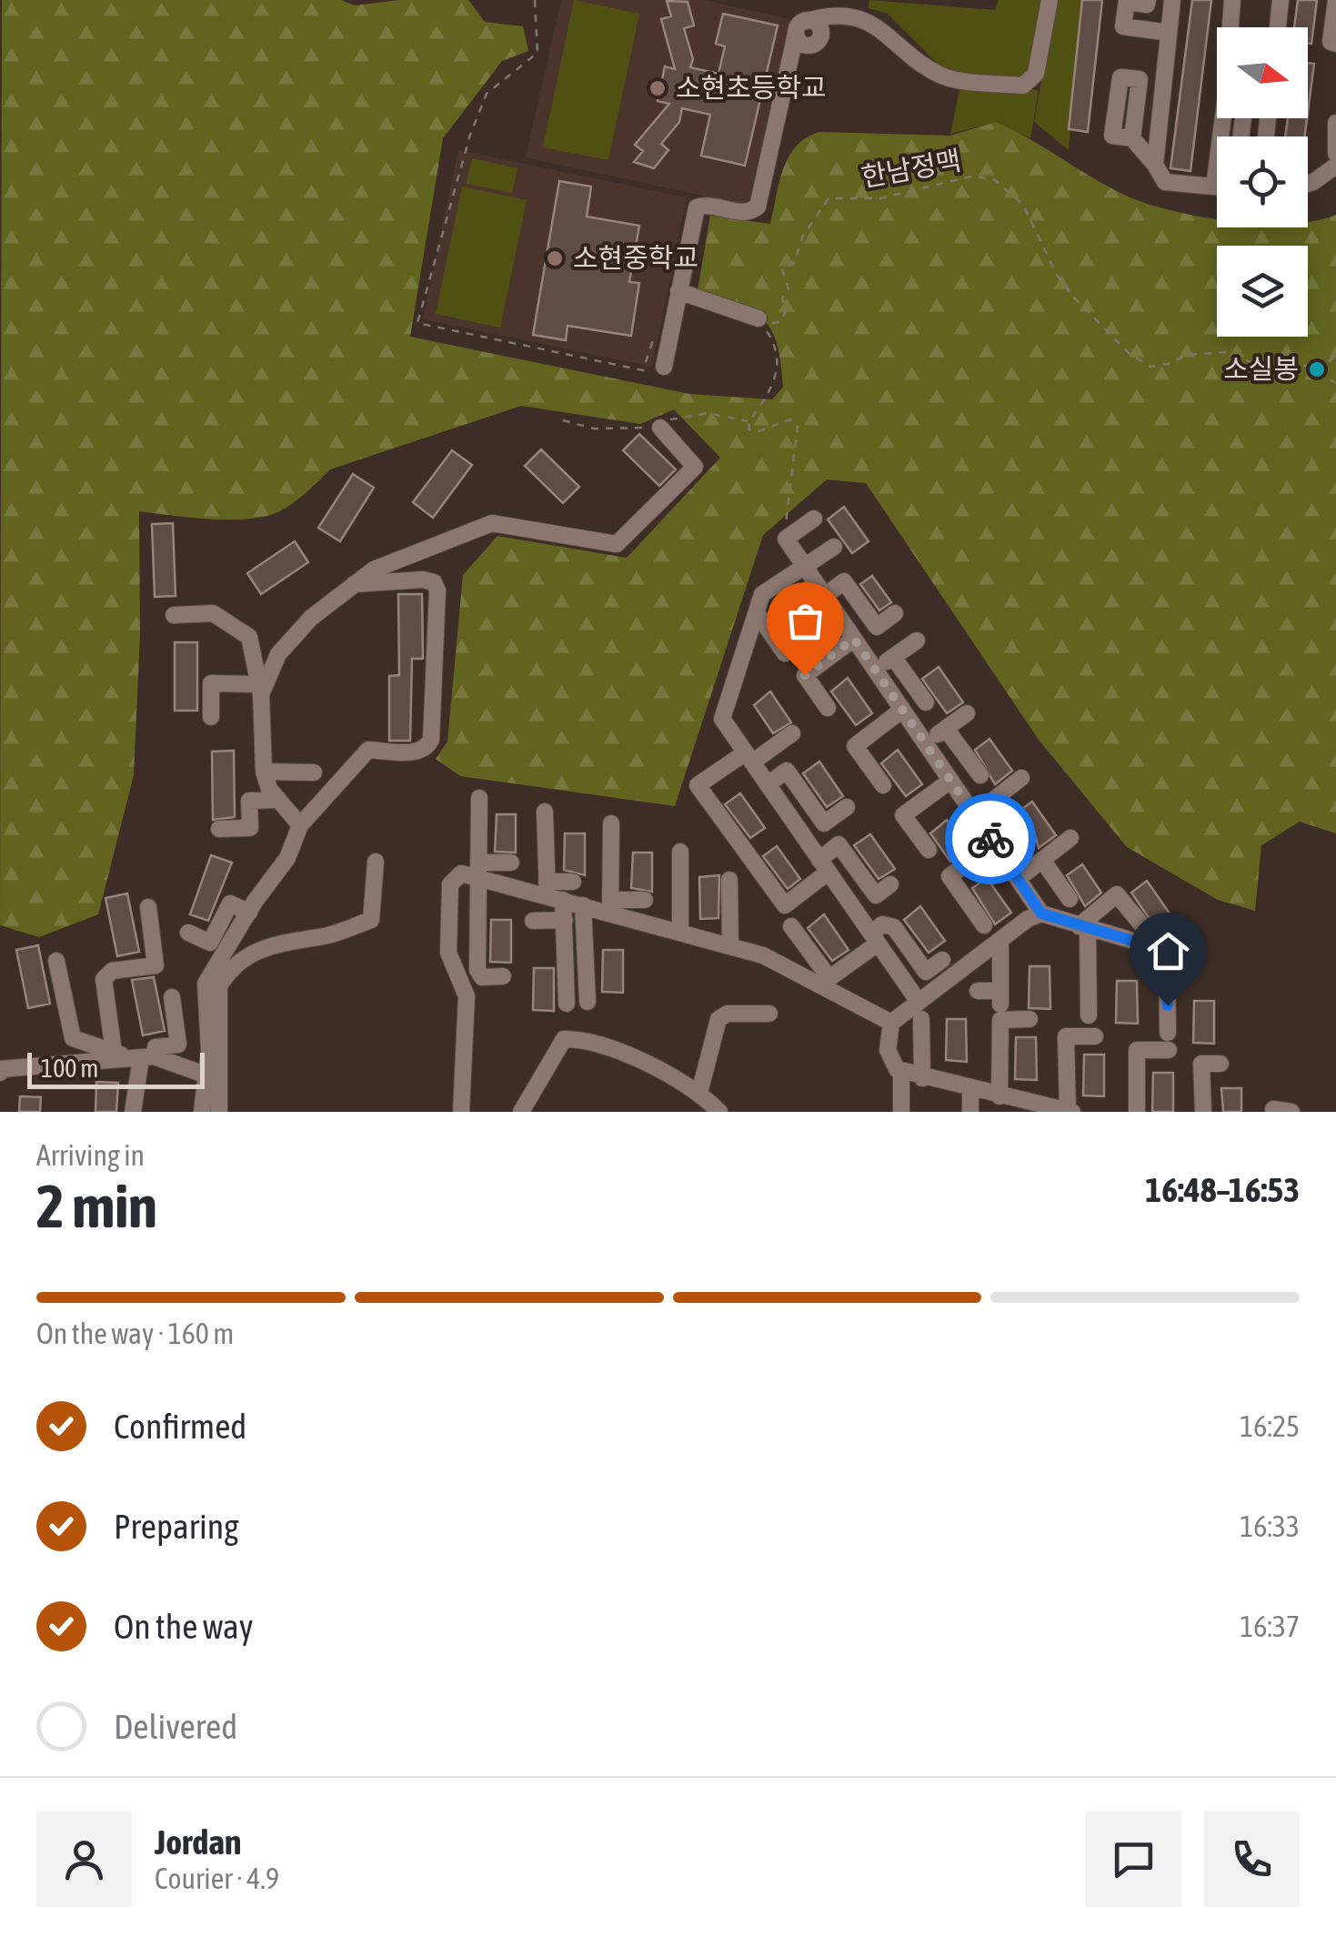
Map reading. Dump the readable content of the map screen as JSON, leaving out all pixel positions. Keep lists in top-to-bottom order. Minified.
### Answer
{"streets":{"path":["한남정맥"]},"places":["소현초등학교","소현중학교","소실봉"],"scale_bar":"100 m","north":"right","page":{"scale":"100 m","heading":["2 min","Arriving in","16:48–16:53"],"panel":["Jordan","Courier · 4.9"],"bar":"On the way · 160 m","list":[["Confirmed","16:25"],["Preparing","16:33"],["On the way","16:37"],"Delivered"]}}
